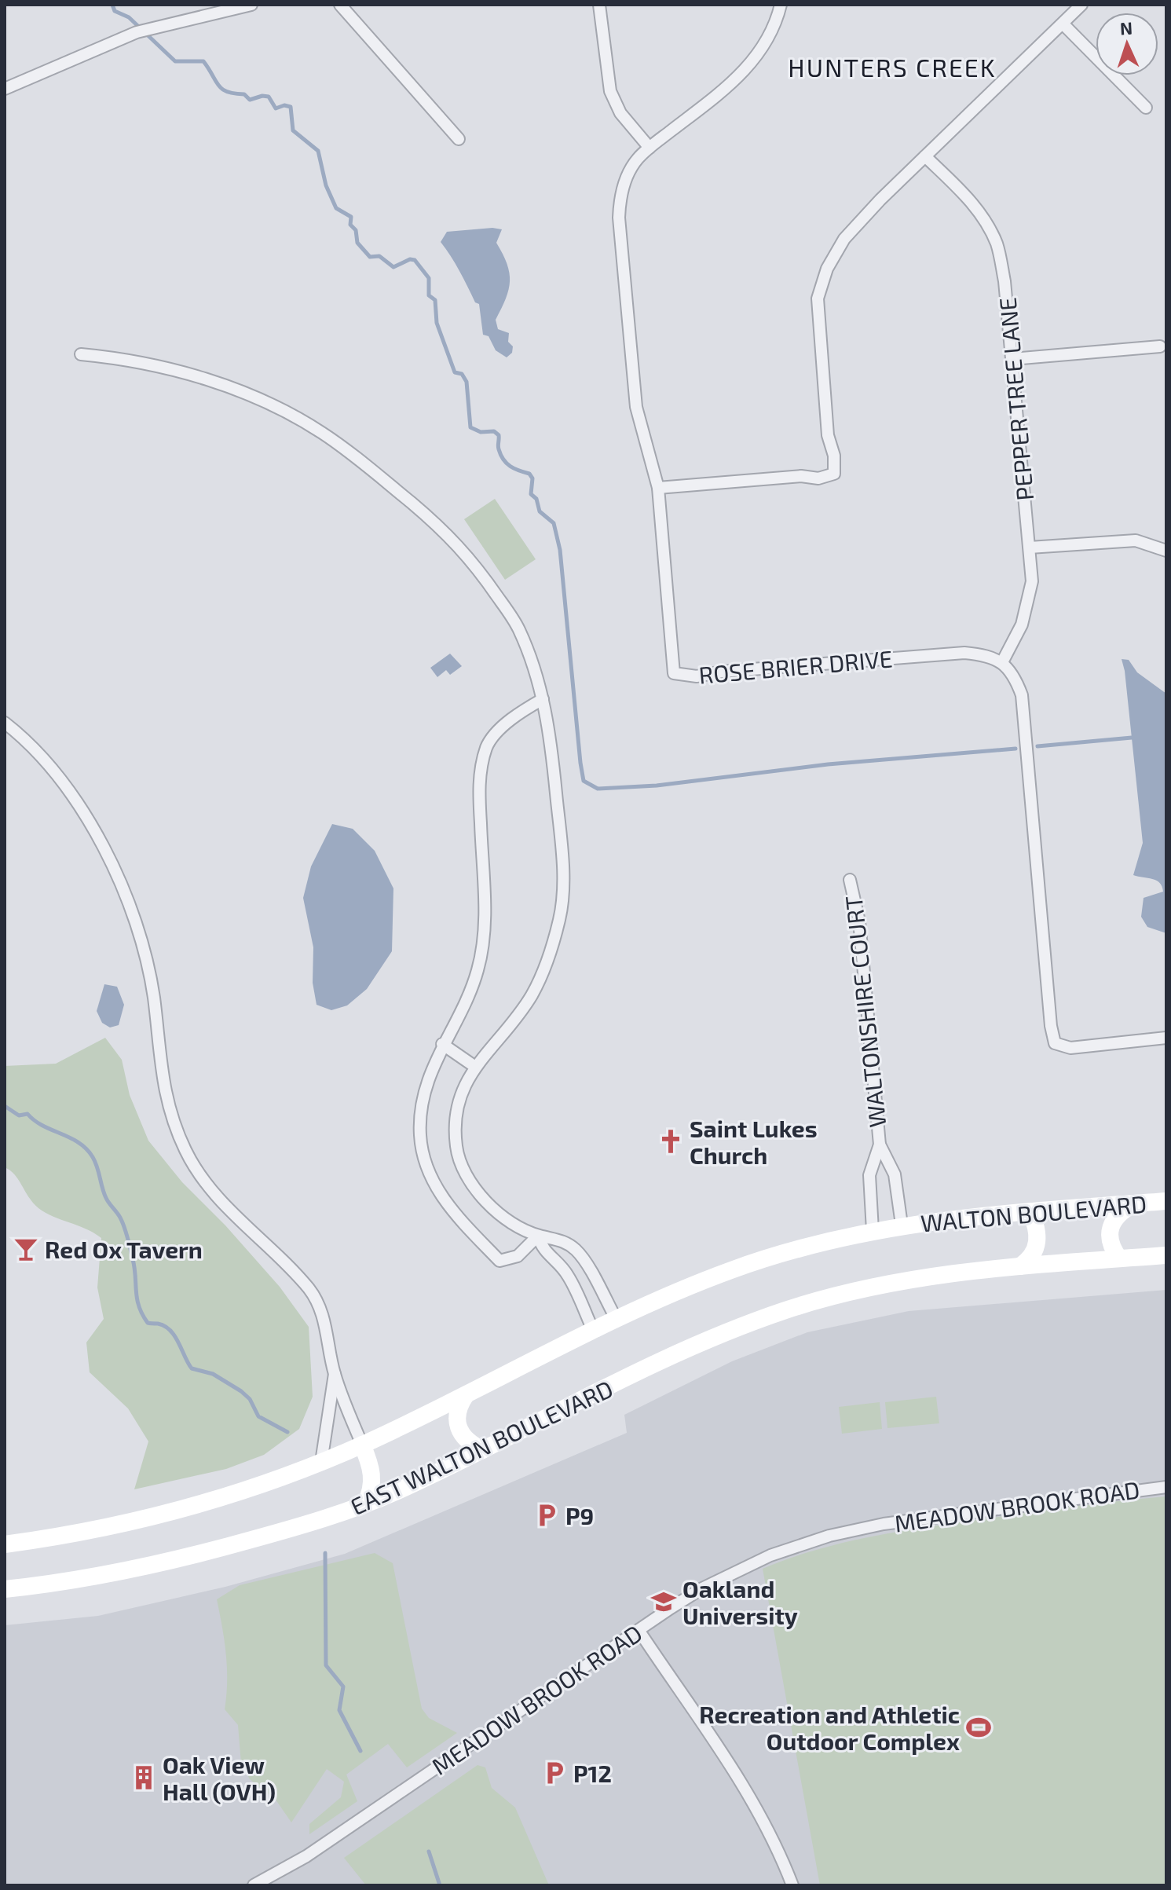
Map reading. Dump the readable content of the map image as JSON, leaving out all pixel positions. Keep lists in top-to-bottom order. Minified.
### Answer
{"streets":{"main road":["WALTON BOULEVARD","EAST WALTON BOULEVARD"],"street":["PEPPER TREE LANE","ROSE BRIER DRIVE","WALTONSHIRE COURT","MEADOW BROOK ROAD"]},"crossings":[["PEPPER TREE LANE","ROSE BRIER DRIVE"],["WALTONSHIRE COURT","WALTON BOULEVARD"]],"districts":["HUNTERS CREEK"],"places":{"church":["Saint Lukes Church"],"bar":["Red Ox Tavern"],"parking":["P9","P12"],"school or university":["Oakland University"],"sports":["Recreation and Athletic Outdoor Complex"],"building":["Oak View Hall (OVH)"]},"north":"top"}
